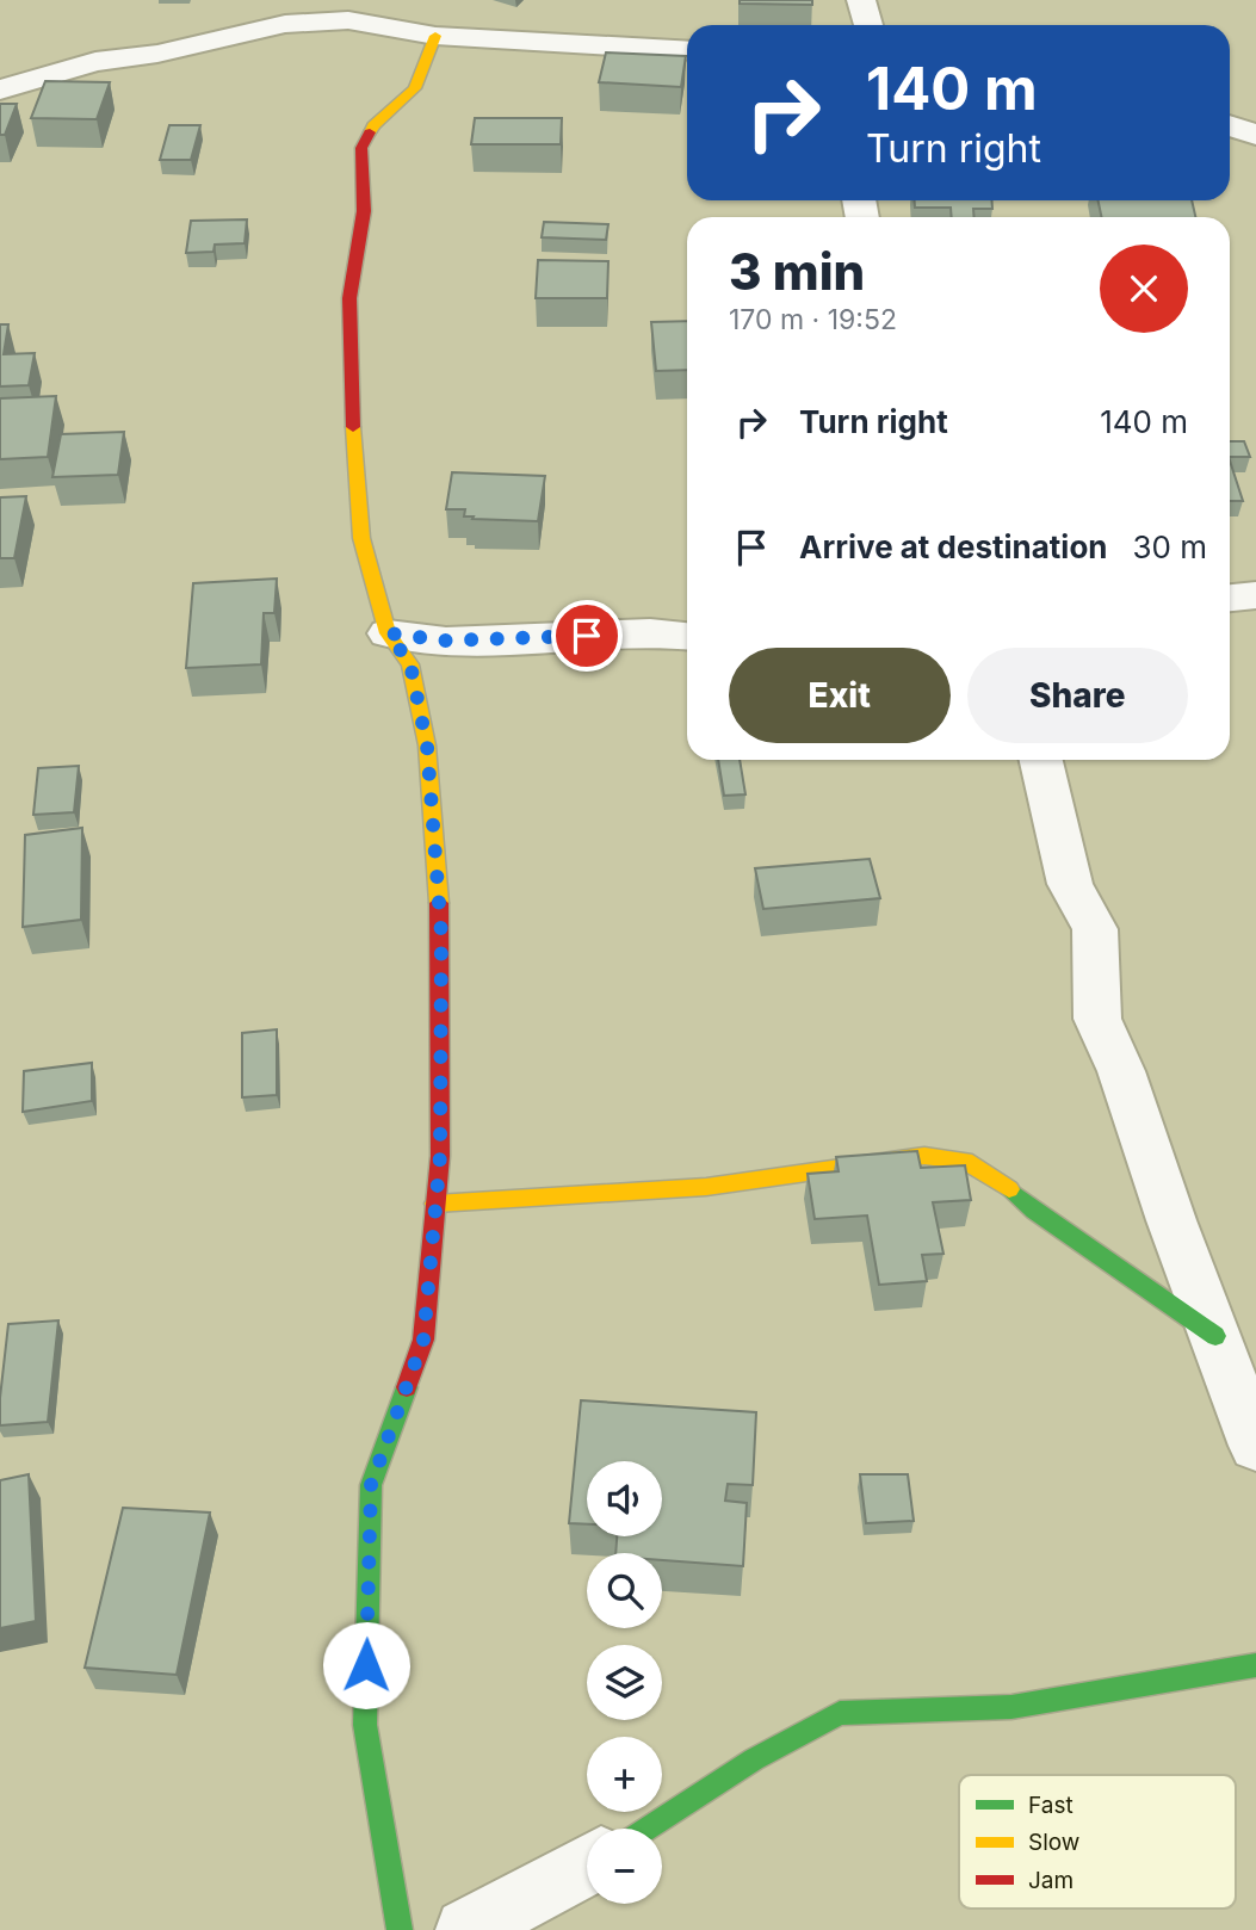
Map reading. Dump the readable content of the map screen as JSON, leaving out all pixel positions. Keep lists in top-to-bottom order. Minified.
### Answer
{"legend":["Fast","Slow","Jam"],"page":{"turn":["140 m","Turn right"],"heading":["3 min","170 m · 19:52"],"list":[{"name":"Turn right","value":"140 m"},{"name":"Arrive at destination","value":"30 m"}],"buttons":["Exit","Share"],"map_buttons":["+","−"]}}
